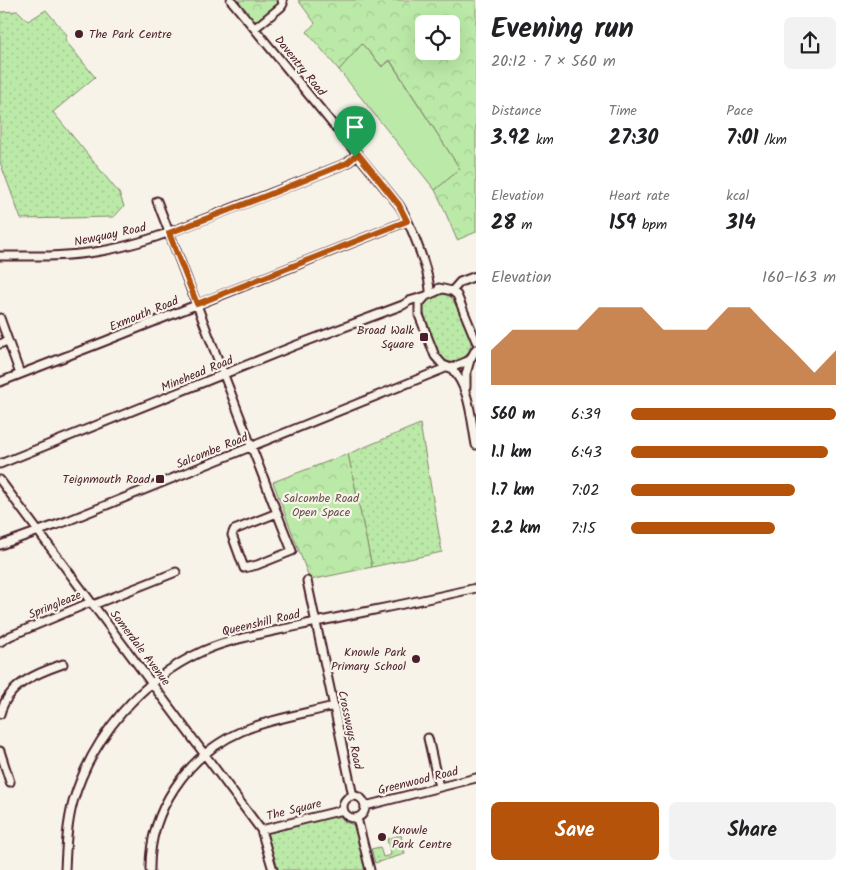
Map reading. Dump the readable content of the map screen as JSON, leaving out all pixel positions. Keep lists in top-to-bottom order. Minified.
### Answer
{"streets":{"street":["Daventry Road","Newquay Road","Exmouth Road","Minehead Road","Salcombe Road","Springleaze","Queenshill Road","Somerdale Avenue","Crossways Road","Greenwood Road","The Square"]},"crossings":[["Daventry Road","Newquay Road"],["Daventry Road","Exmouth Road"],["Daventry Road","Minehead Road"],["Salcombe Road","Somerdale Avenue"],["Springleaze","Somerdale Avenue"],["Queenshill Road","Somerdale Avenue"],["Queenshill Road","Crossways Road"],["Somerdale Avenue","The Square"],["Crossways Road","Greenwood Road"],["Crossways Road","The Square"],["Greenwood Road","The Square"]],"parks":["Salcombe Road Open Space"],"places":{"other":["The Park Centre","Knowle Park Primary School","Knowle Park Centre"],"transit":["Broad Walk Square","Teignmouth Road"]},"page":{"heading":["Evening run","20:12 · 7 × 560 m"],"stats":[["Distance","3.92 km"],["Time","27:30"],["Pace","7:01 /km"],["Elevation","28 m"],["Heart rate","159 bpm"],["kcal","314"]],"chart":["Elevation","160–163 m"],"list":[{"name":"560 m","note":"6:39"},{"name":"1.1 km","note":"6:43"},{"name":"1.7 km","note":"7:02"},{"name":"2.2 km","note":"7:15"}],"buttons":["Save","Share"]}}
